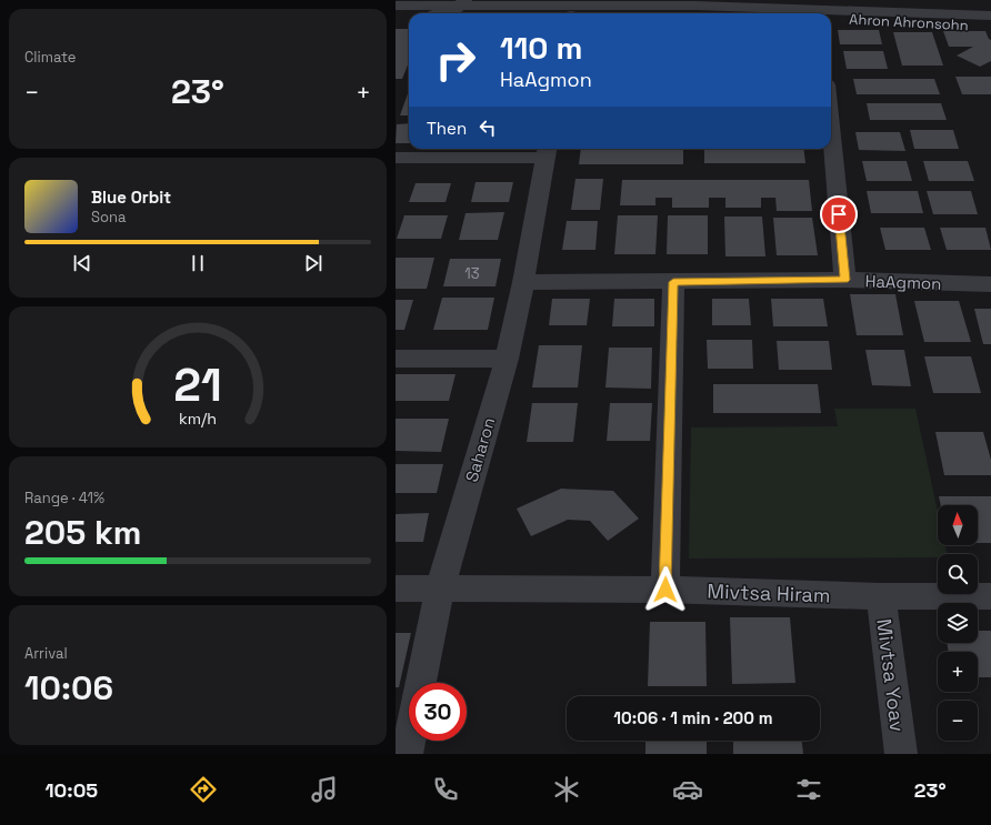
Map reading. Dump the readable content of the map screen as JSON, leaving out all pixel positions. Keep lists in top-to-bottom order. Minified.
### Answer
{"streets":{"street":["Ahron Ahronsohn","HaAgmon","Saharon","Mivtsa Hiram","Mivtsa Yoav"]},"crossings":[["HaAgmon","Saharon"],["Saharon","Mivtsa Hiram"],["Mivtsa Hiram","Mivtsa Yoav"]],"house_numbers":["13"],"north":"top","page":{"tile":["Climate",["Range · 41%","205 km"],["Arrival","10:06"]],"turn":["110 m","HaAgmon"],"heat":["−","23°","+"],"then":"Then","song":["Blue Orbit","Sona"],"map_buttons":["+","−"],"limit":"30","trip":"10:06 · 1 min · 200 m","tabs":["10:05","23°"],"gauge":["21","km/h"]}}
